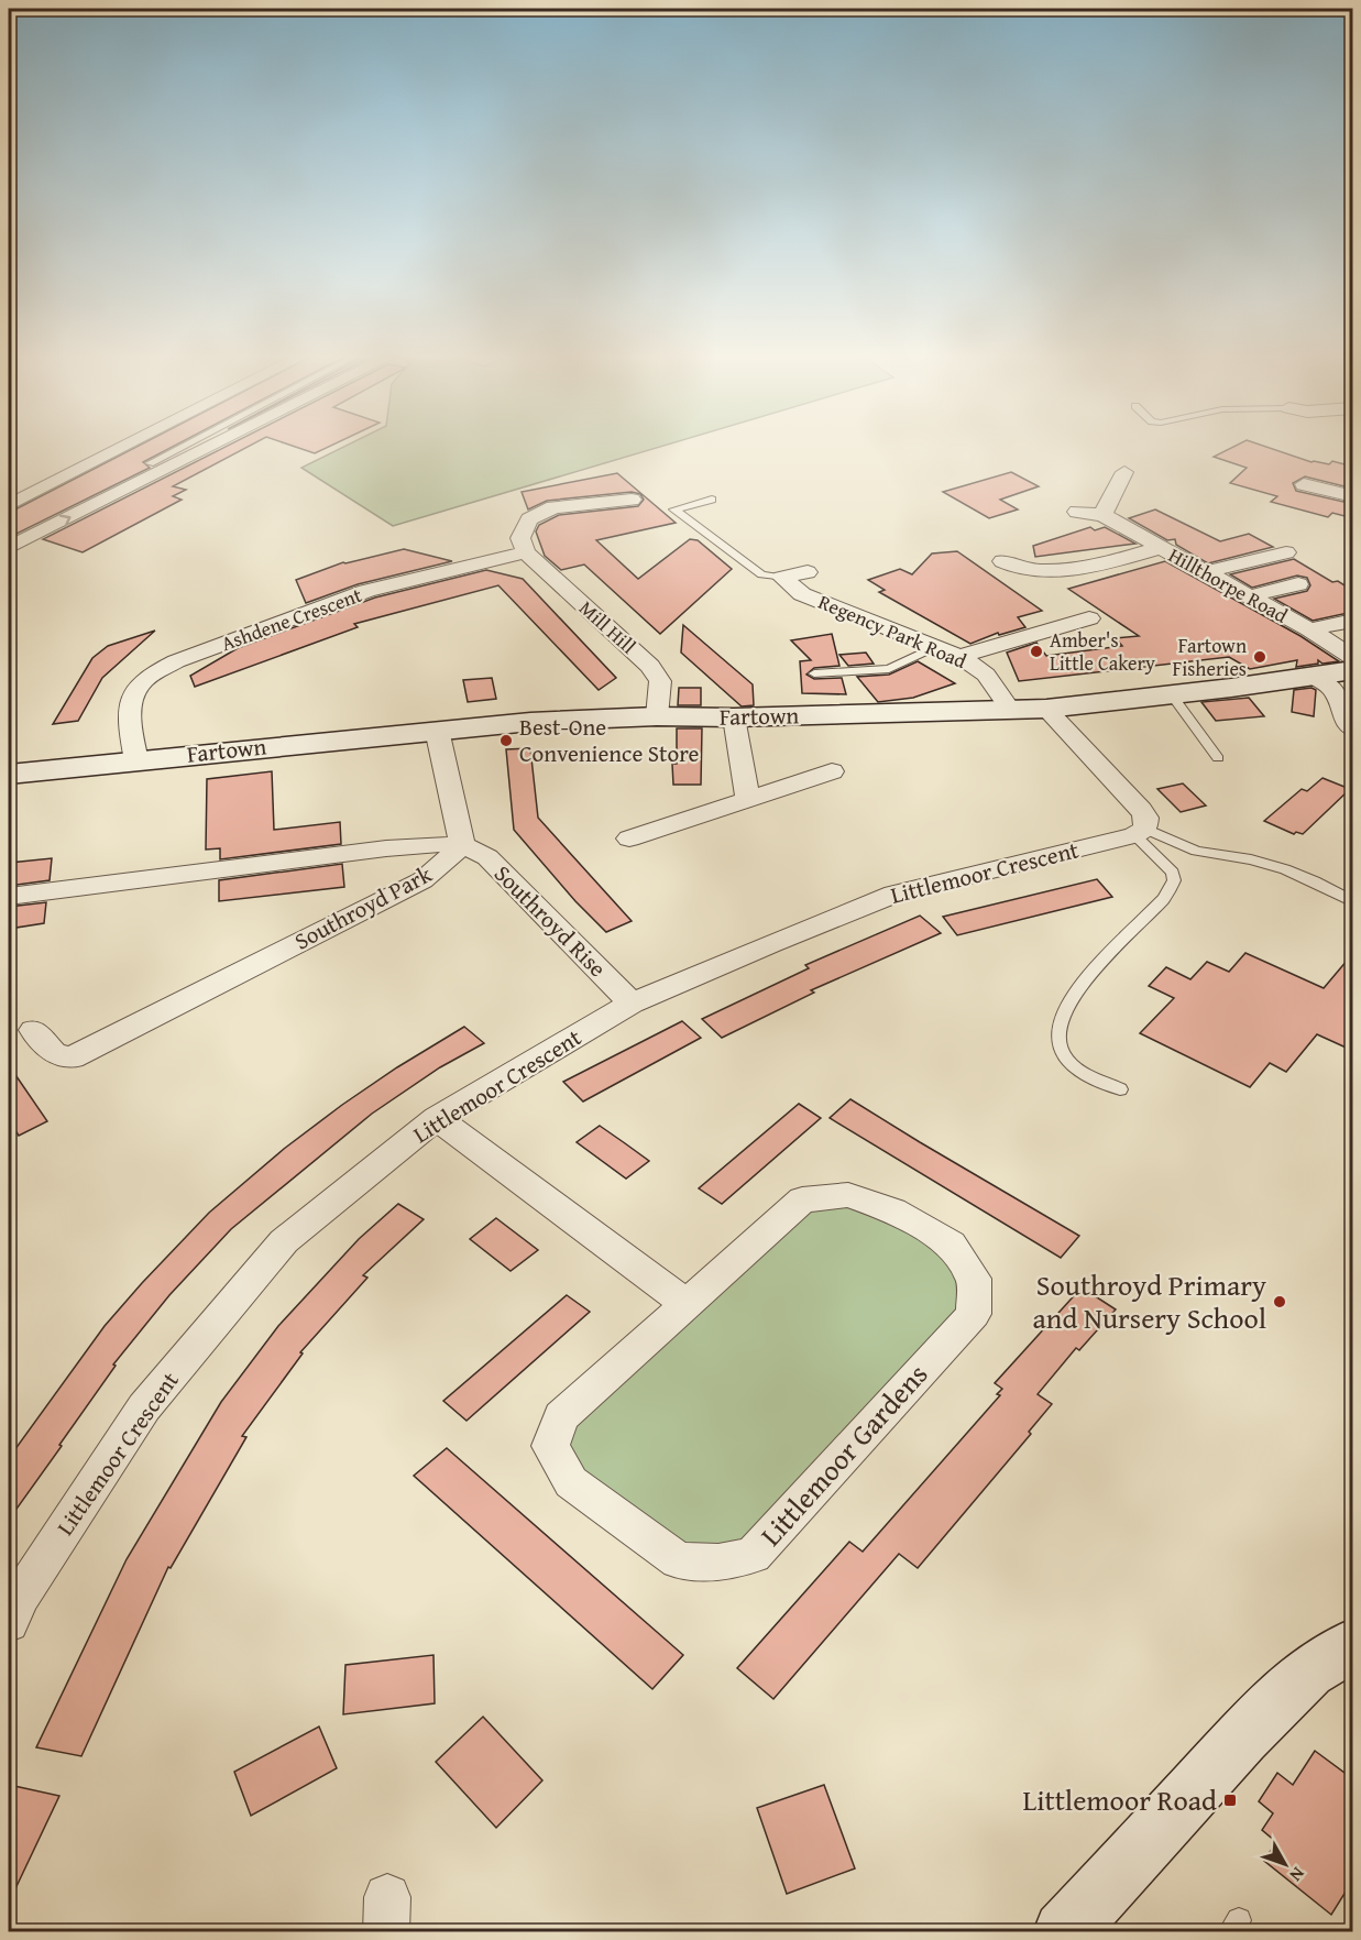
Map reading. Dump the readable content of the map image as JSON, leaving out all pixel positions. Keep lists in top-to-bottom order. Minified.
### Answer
{"streets":{"street":["Hillthorpe Road","Ashdene Crescent","Mill Hill","Regency Park Road","Fartown","Littlemoor Crescent","Southroyd Park","Southroyd Rise","Littlemoor Gardens"]},"crossings":[["Ashdene Crescent","Mill Hill"],["Ashdene Crescent","Fartown"],["Mill Hill","Fartown"],["Regency Park Road","Fartown"],["Littlemoor Crescent","Southroyd Rise"],["Southroyd Park","Southroyd Rise"]],"places":{"other":["Amber's Little Cakery","Fartown Fisheries","Best-One Convenience Store","Southroyd Primary and Nursery School"],"transit":["Littlemoor Road"]},"north":"bottom right"}
